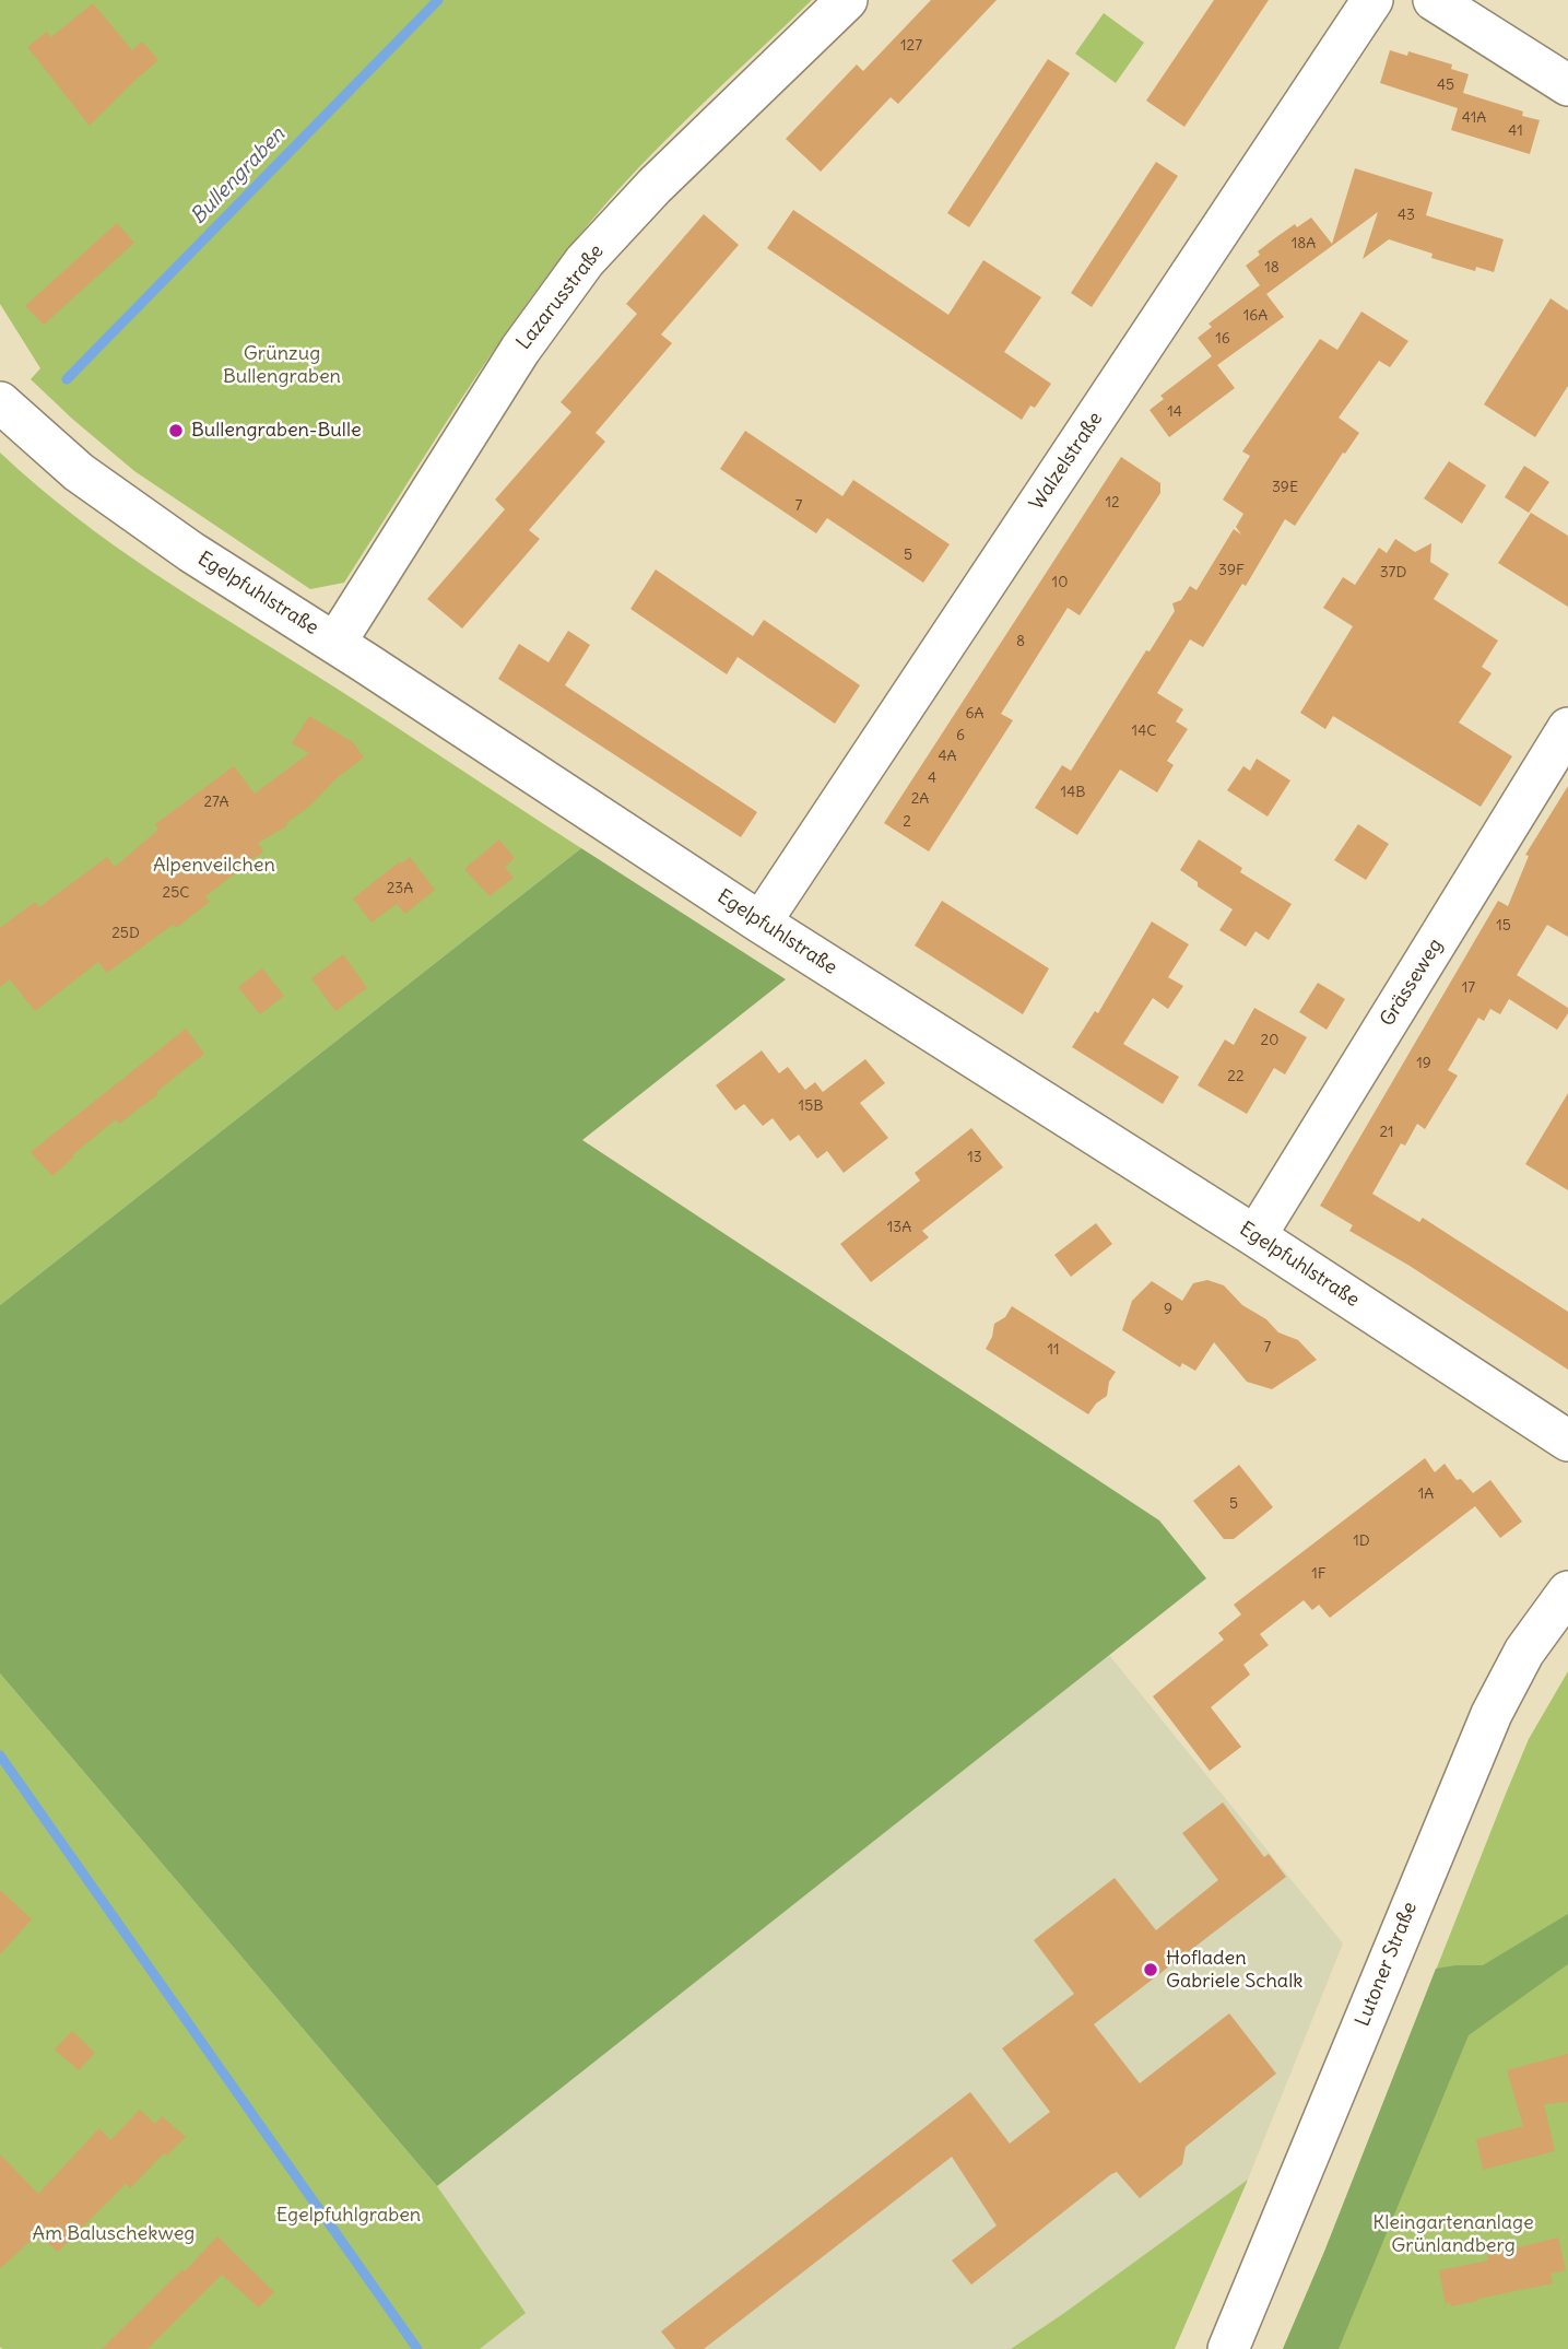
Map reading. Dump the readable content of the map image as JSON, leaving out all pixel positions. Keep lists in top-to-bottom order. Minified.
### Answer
{"streets":{"street":["Lazarusstraße","Walzelstraße","Egelpfuhlstraße","Grässeweg","Lutoner Straße"]},"crossings":[["Lazarusstraße","Egelpfuhlstraße"],["Walzelstraße","Egelpfuhlstraße"],["Egelpfuhlstraße","Grässeweg"]],"water":["Bullengraben"],"parks":["Grünzug Bullengraben","Alpenveilchen","Egelpfuhlgraben","Kleingartenanlage Grünlandberg","Am Baluschekweg"],"places":["Bullengraben-Bulle","Hofladen Gabriele Schalk"],"house_numbers":["127","45","41A","41","43","18A","18","16A","16","14","39E","12","7","5","39F","37D","10","8","6A","14C","6","4A","4","14B","2A","27A","2","23A","25C","15","25D","17","20","19","22","15B","21","13","13A","9","7","11","1A","5","1D","1F"]}
